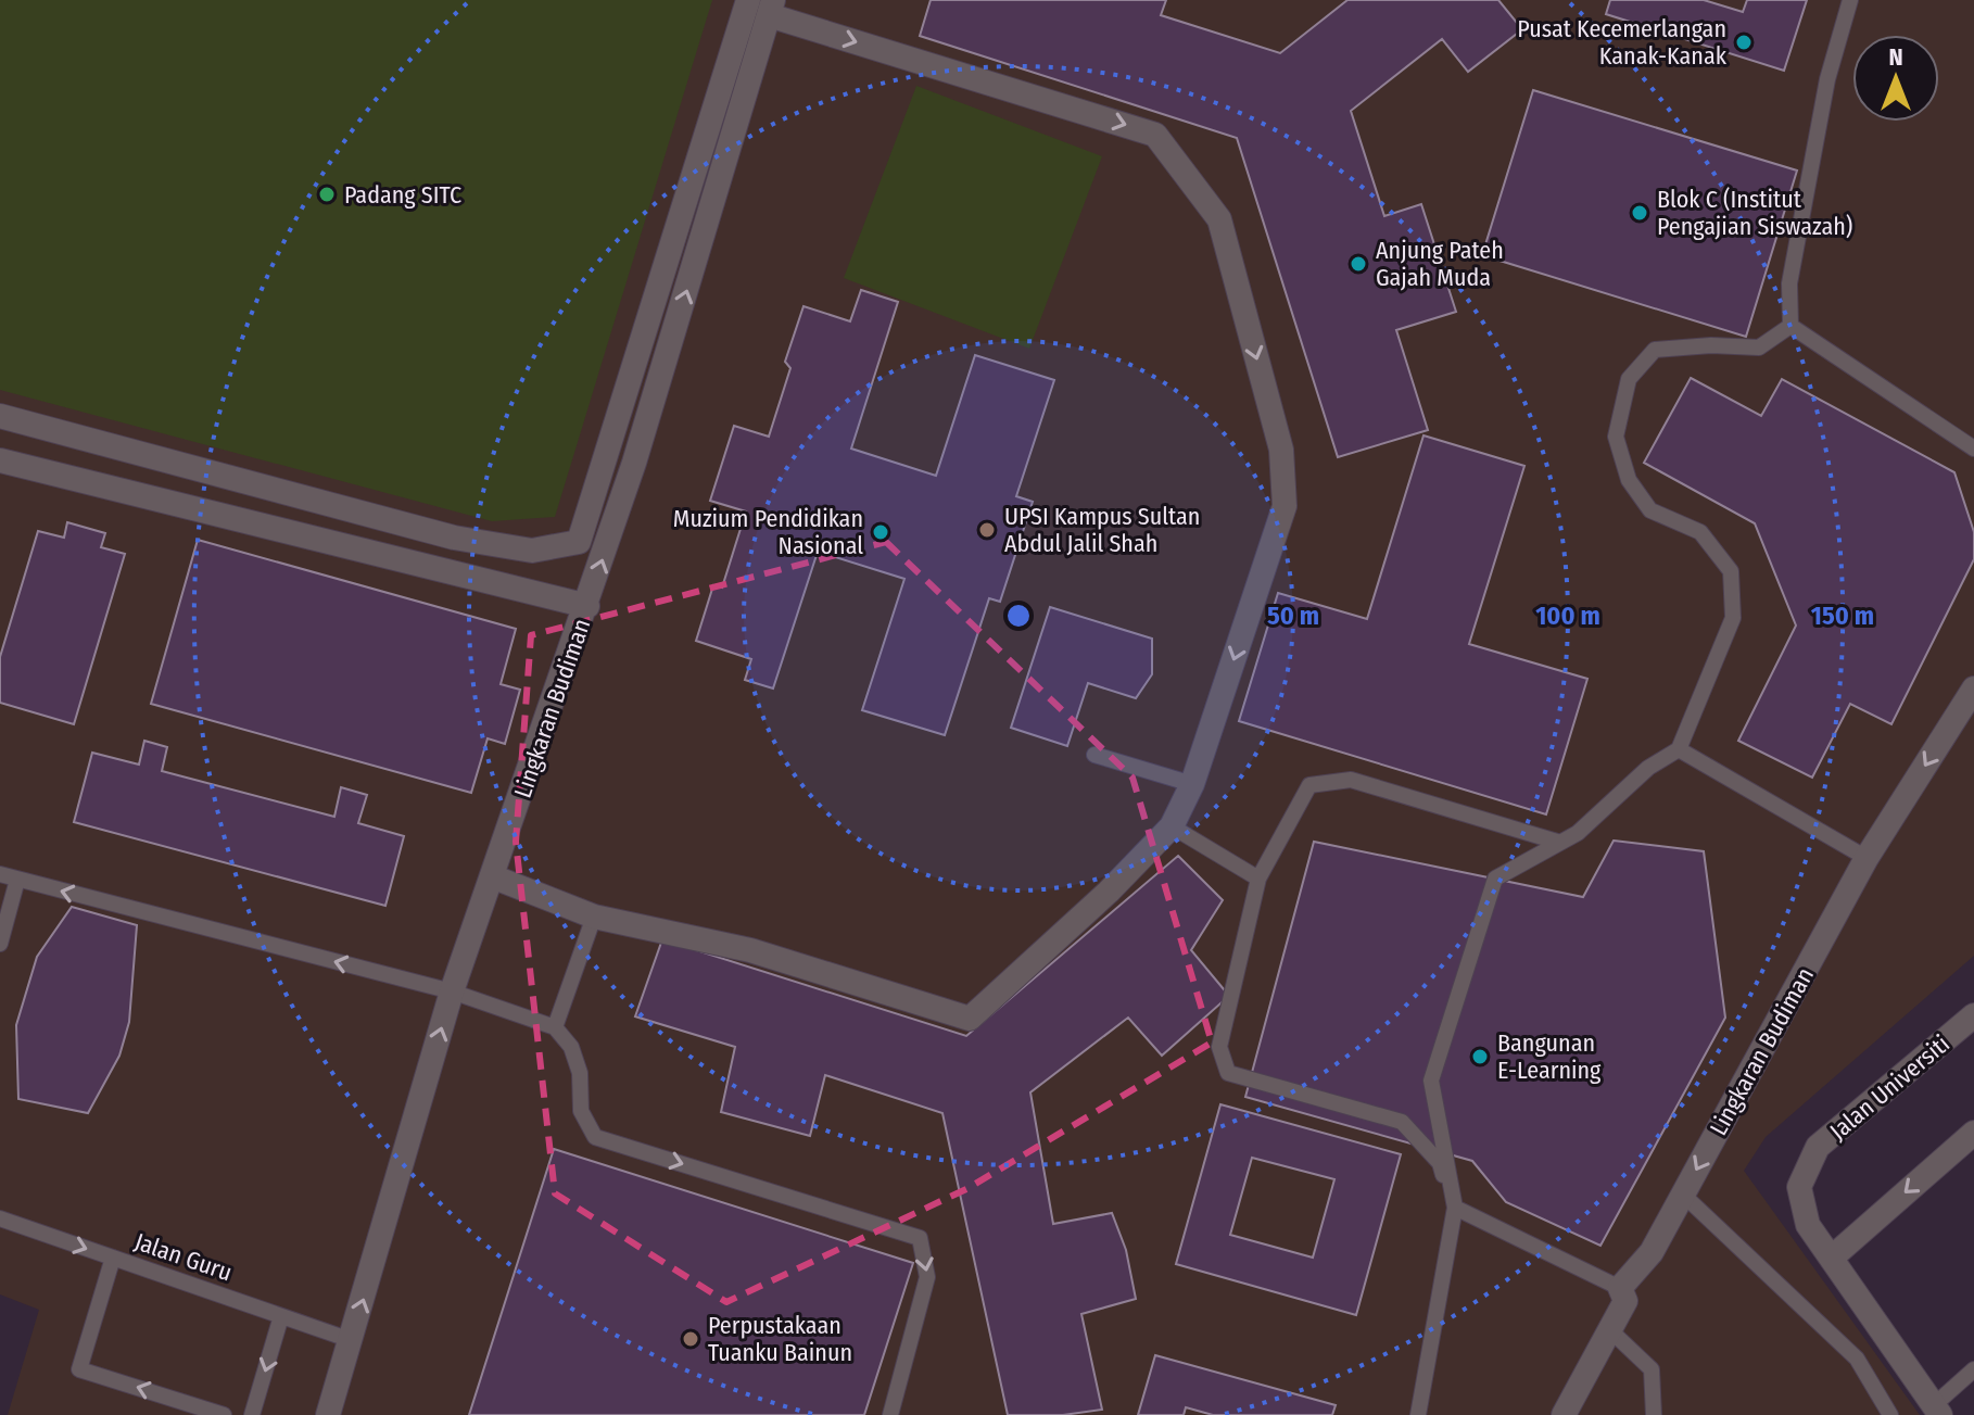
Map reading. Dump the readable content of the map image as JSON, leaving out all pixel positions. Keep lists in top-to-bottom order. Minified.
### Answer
{"streets":{"street":["Lingkaran Budiman","Jalan Universiti"],"lane":["Jalan Guru"]},"crossings":[["Lingkaran Budiman","Jalan Guru"]],"places":["Pusat Kecemerlangan Kanak-Kanak","Padang SITC","Blok C (Institut Pengajian Siswazah)","Anjung Pateh Gajah Muda","UPSI Kampus Sultan Abdul Jalil Shah","Muzium Pendidikan Nasional","Bangunan E-Learning","Perpustakaan Tuanku Bainun"],"north":"top","rings":["50 m","100 m","150 m"]}
